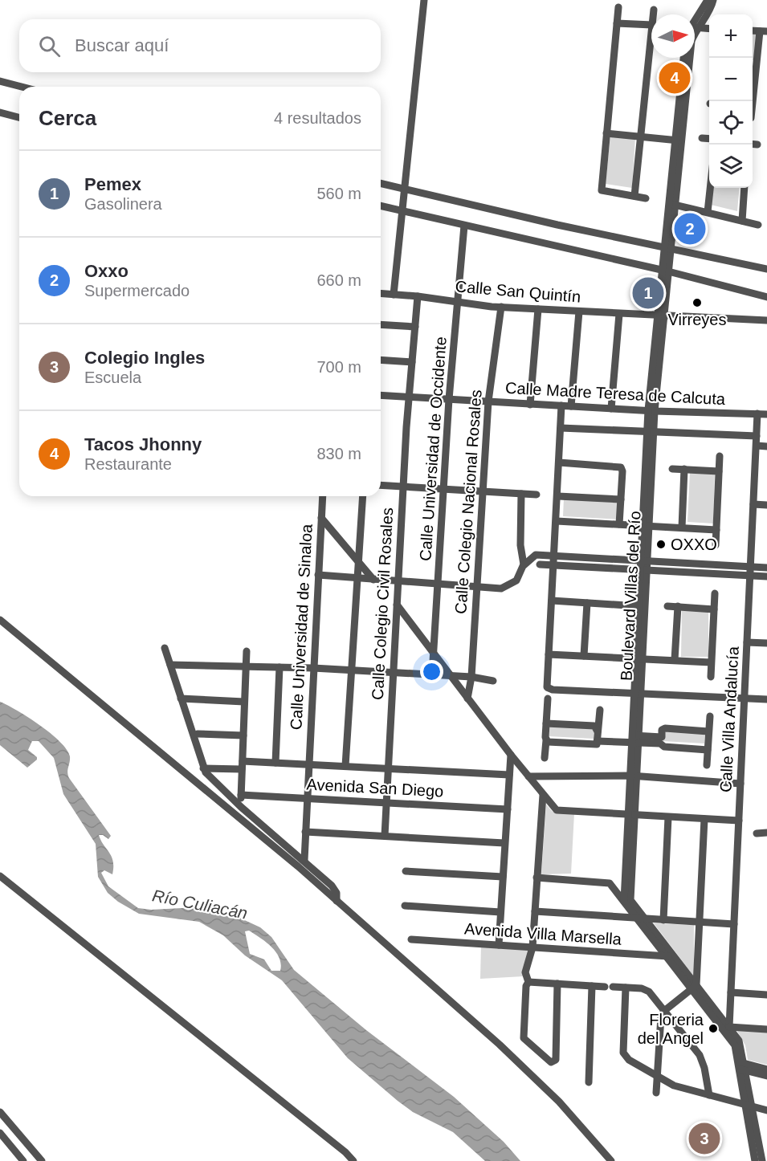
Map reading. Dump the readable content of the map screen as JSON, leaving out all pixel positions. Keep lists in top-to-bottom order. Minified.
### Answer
{"streets":{"street":["Calle San Quintín","Calle Madre Teresa de Calcuta","Calle Universidad de Occidente","Calle Colegio Nacional Rosales","Boulevard Villas del Río","Calle Colegio Civil Rosales","Calle Universidad de Sinaloa","Calle Villa Andalucía","Avenida San Diego","Avenida Villa Marsella"]},"crossings":[["Calle San Quintín","Calle Universidad de Occidente"],["Calle San Quintín","Calle Colegio Nacional Rosales"],["Calle San Quintín","Boulevard Villas del Río"],["Calle San Quintín","Calle Colegio Civil Rosales"],["Calle Madre Teresa de Calcuta","Calle Universidad de Occidente"],["Calle Madre Teresa de Calcuta","Calle Colegio Nacional Rosales"],["Calle Madre Teresa de Calcuta","Boulevard Villas del Río"],["Calle Madre Teresa de Calcuta","Calle Colegio Civil Rosales"],["Calle Madre Teresa de Calcuta","Calle Villa Andalucía"],["Boulevard Villas del Río","Calle Villa Andalucía"],["Boulevard Villas del Río","Avenida Villa Marsella"],["Calle Colegio Civil Rosales","Avenida San Diego"],["Calle Universidad de Sinaloa","Avenida San Diego"]],"water":["Río Culiacán"],"places":["Virreyes","OXXO","Floreria del Angel"],"north":"right","page":{"map_buttons":["+","−"],"search":"Buscar aquí","pins":["4","2","1","3"],"heading":["Cerca","4 resultados"],"list":[{"mark":"1","name":"Pemex","note":"Gasolinera","value":"560 m"},{"mark":"2","name":"Oxxo","note":"Supermercado","value":"660 m"},{"mark":"3","name":"Colegio Ingles","note":"Escuela","value":"700 m"},{"mark":"4","name":"Tacos Jhonny","note":"Restaurante","value":"830 m"}]}}
